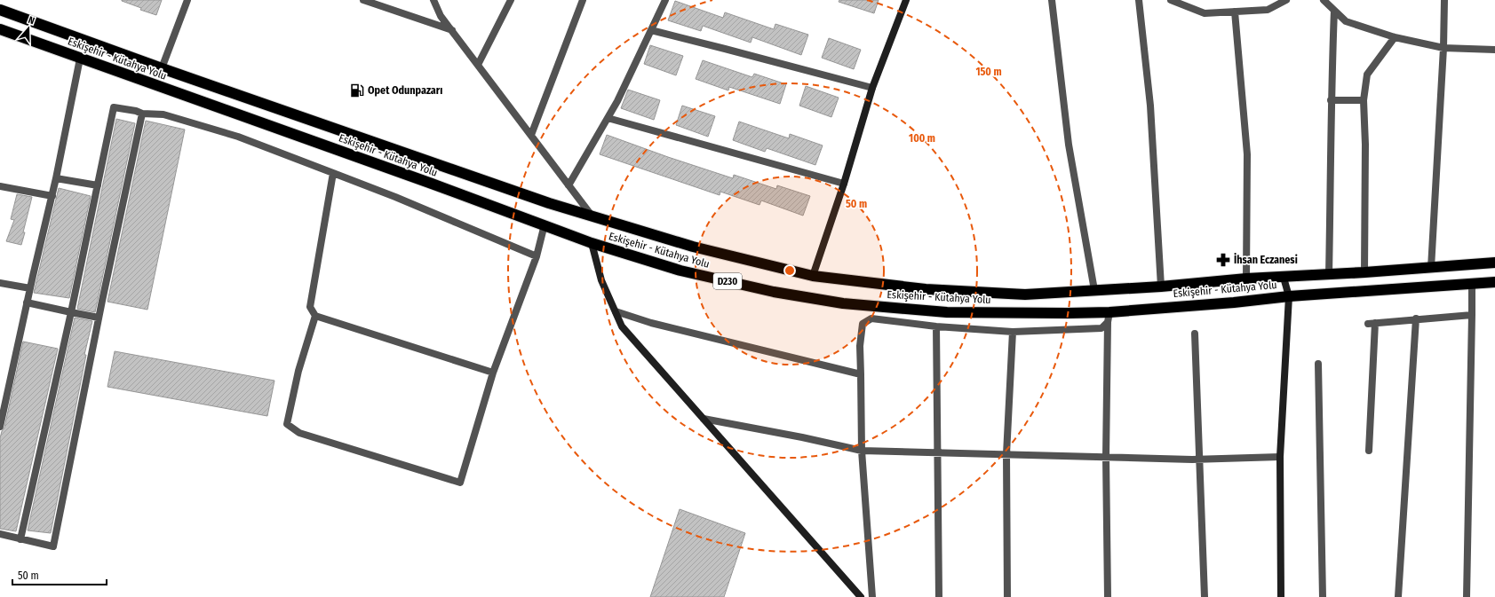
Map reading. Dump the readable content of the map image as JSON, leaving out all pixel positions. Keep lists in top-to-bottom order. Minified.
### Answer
{"streets":{"highway":["Eskişehir - Kütahya Yolu","D230"]},"places":{"fuel station":["Opet Odunpazarı"],"pharmacy":["İhsan Eczanesi"]},"scale_bar":"50 m","north":"top","rings":["150 m","100 m","50 m"]}
